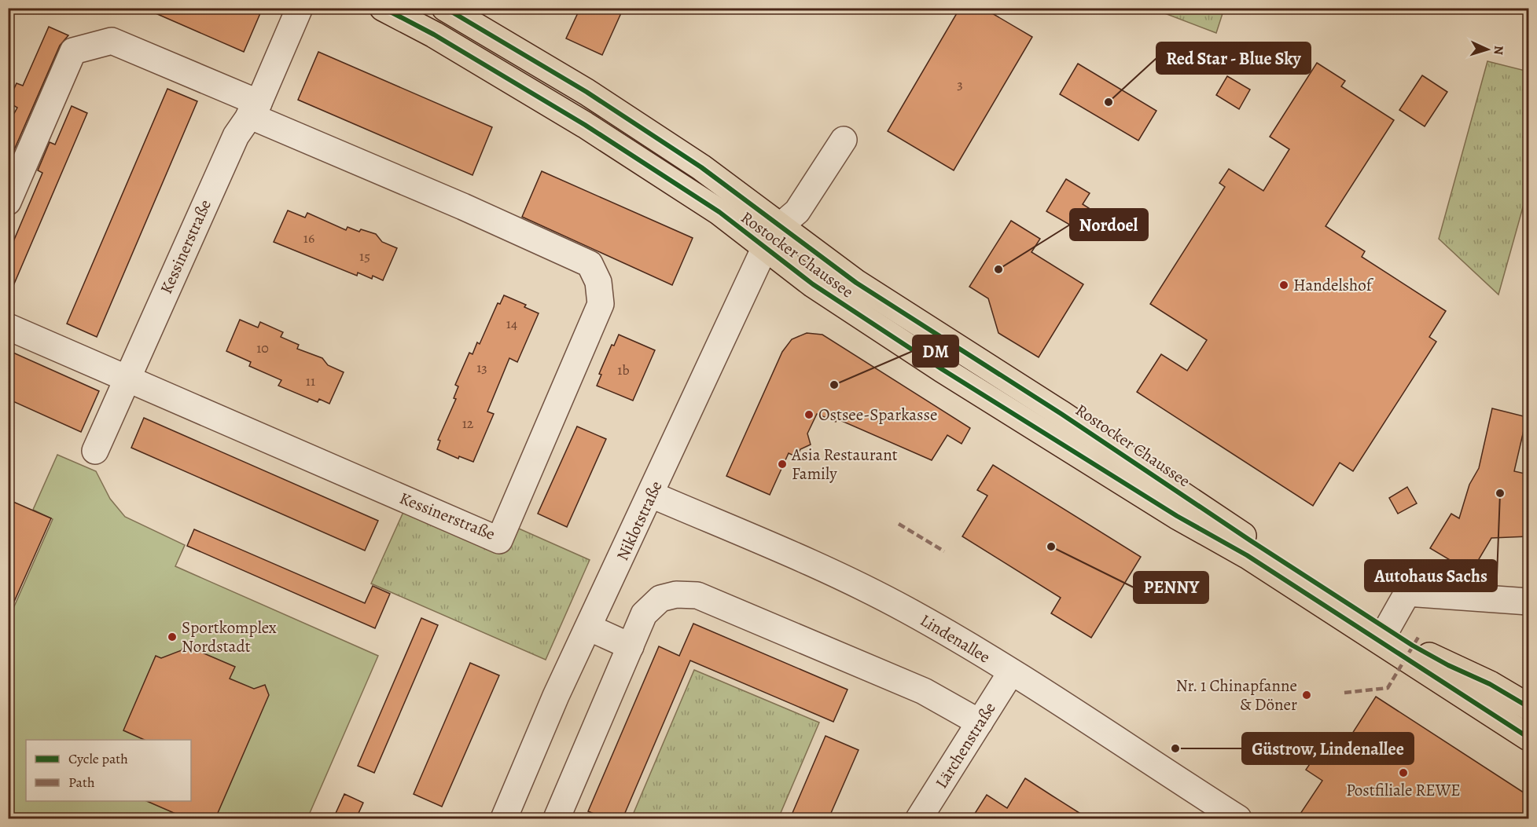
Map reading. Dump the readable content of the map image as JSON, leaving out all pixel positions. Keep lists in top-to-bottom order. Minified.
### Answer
{"streets":{"main road":["Rostocker Chaussee"],"street":["Kessinerstraße","Niklotstraße","Lindenallee","Lärchenstraße"]},"crossings":[["Rostocker Chaussee","Niklotstraße"],["Niklotstraße","Lindenallee"],["Lindenallee","Lärchenstraße"]],"places":["Red Star - Blue Sky","Nordoel","Handelshof","DM","Ostsee-Sparkasse","Asia Restaurant Family","Autohaus Sachs","PENNY","Sportkomplex Nordstadt","Nr. 1 Chinapfanne & Döner","Güstrow, Lindenallee","Postfiliale REWE"],"house_numbers":["3","16","15","14","10","13","1b","11","12"],"legend":["Cycle path","Path"],"north":"right"}
